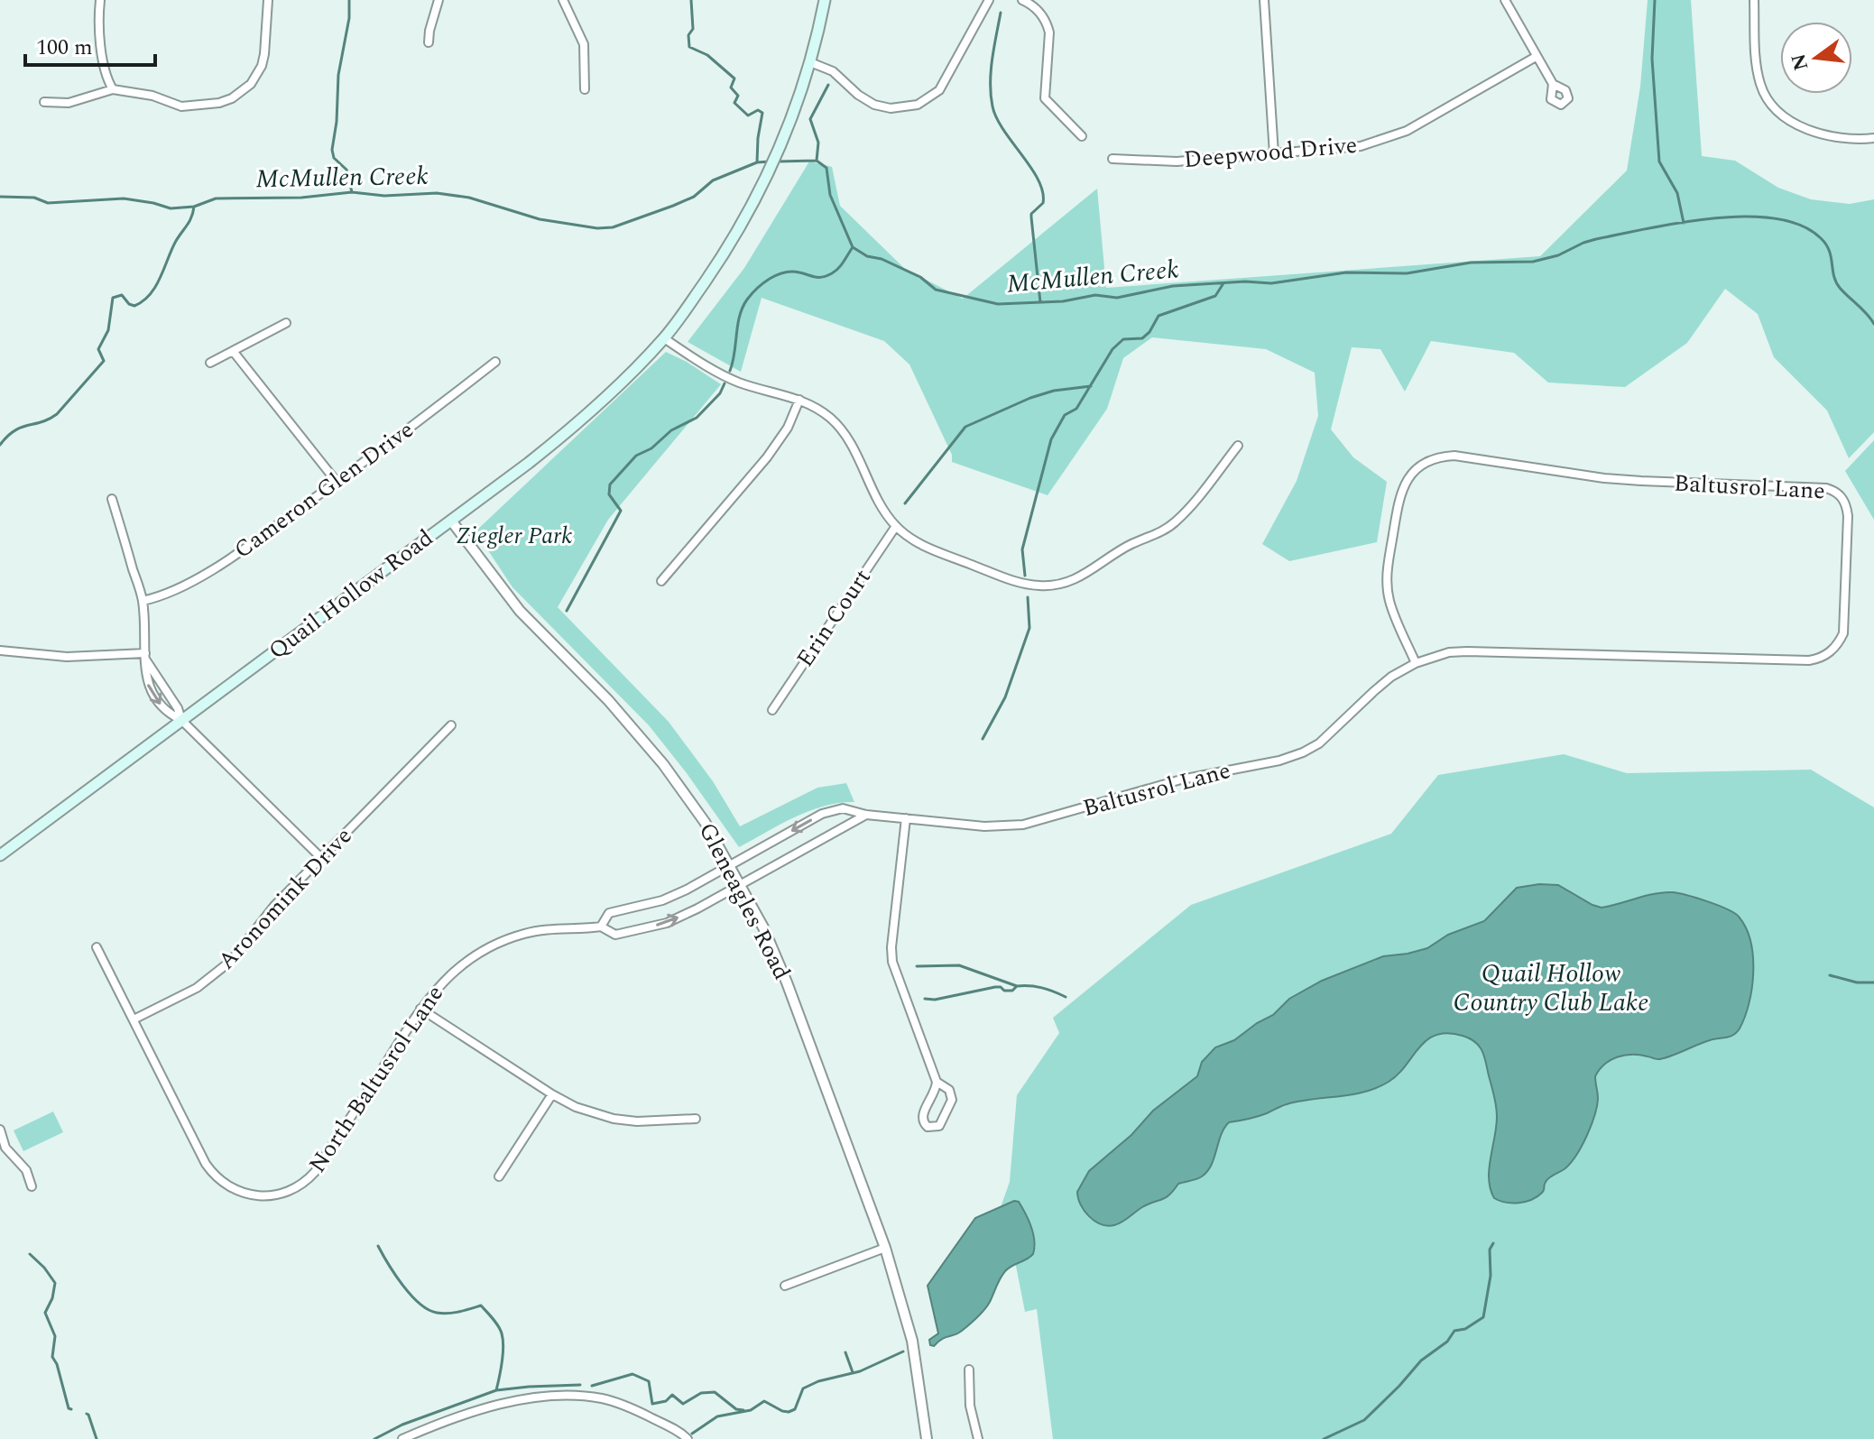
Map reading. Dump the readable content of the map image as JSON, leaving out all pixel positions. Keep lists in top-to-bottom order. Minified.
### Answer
{"streets":{"main road":["Quail Hollow Road"],"street":["Deepwood Drive","Baltusrol Lane","Cameron Glen Drive","Erin Court","Aronomink Drive","Gleneagles Road","North Baltusrol Lane"]},"crossings":[["Baltusrol Lane","Gleneagles Road"],["Baltusrol Lane","North Baltusrol Lane"],["Quail Hollow Road","Gleneagles Road"],["Aronomink Drive","North Baltusrol Lane"],["Gleneagles Road","North Baltusrol Lane"]],"water":["McMullen Creek","Quail Hollow Country Club Lake"],"parks":["Ziegler Park"],"scale_bar":"100 m","north":"left"}
